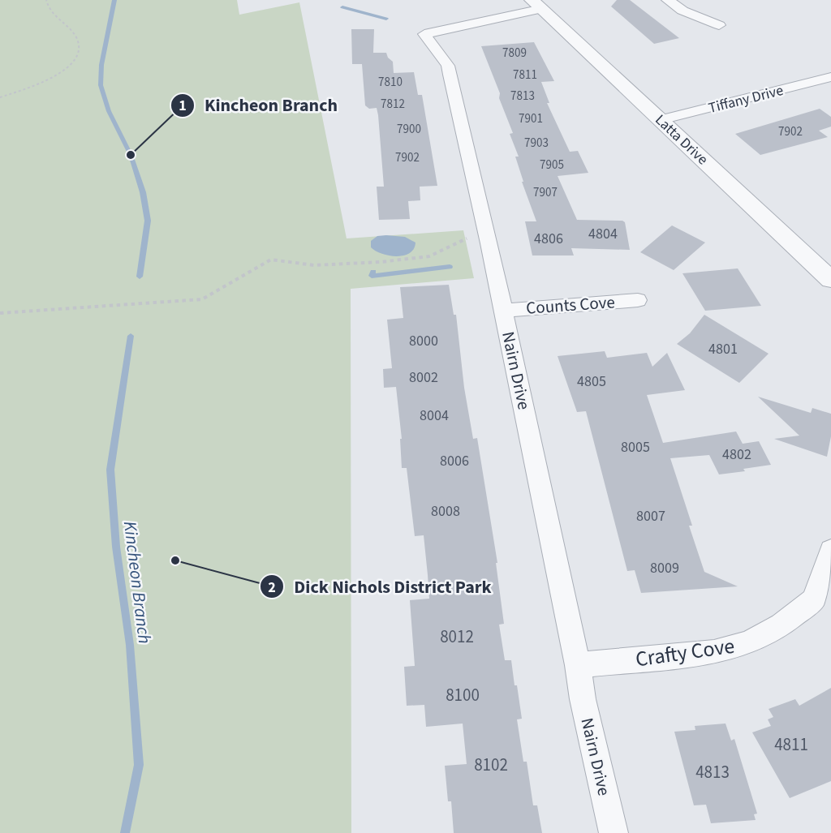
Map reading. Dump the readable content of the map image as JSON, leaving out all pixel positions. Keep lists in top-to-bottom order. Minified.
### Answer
{"streets":{"street":["Tiffany Drive","Latta Drive","Counts Cove","Nairn Drive","Crafty Cove"]},"crossings":[["Tiffany Drive","Latta Drive"],["Latta Drive","Nairn Drive"],["Counts Cove","Nairn Drive"],["Nairn Drive","Crafty Cove"]],"water":["Kincheon Branch"],"places":["Kincheon Branch","Dick Nichols District Park"],"house_numbers":["7809","7811","7810","7813","7812","7901","7900","7902","7903","7902","7905","7907","4804","4806","8000","4801","8002","4805","8004","8005","4802","8006","8008","8007","8009","8012","8100","4811","8102","4813"]}
